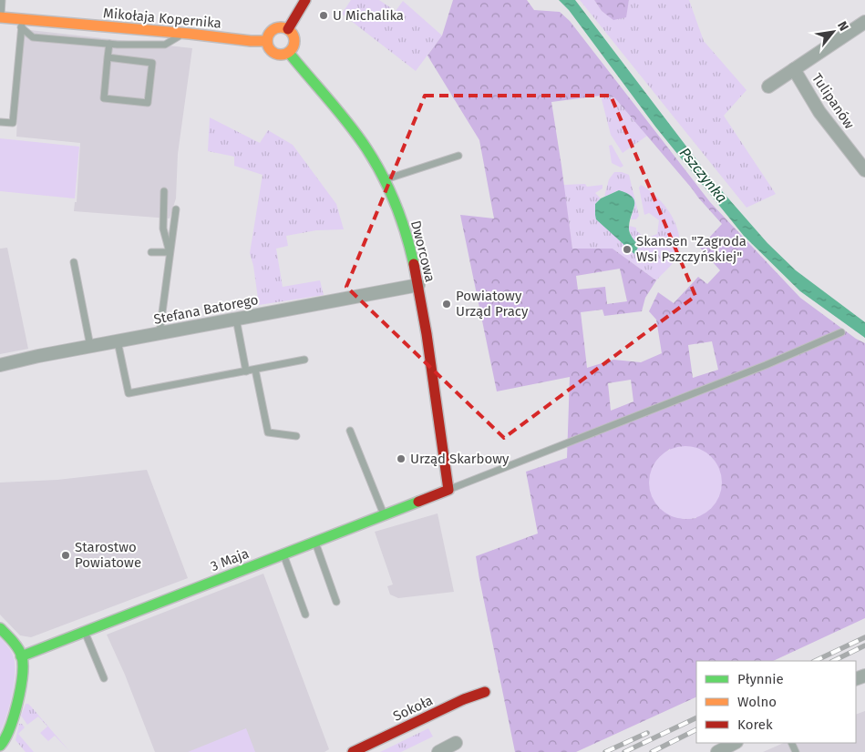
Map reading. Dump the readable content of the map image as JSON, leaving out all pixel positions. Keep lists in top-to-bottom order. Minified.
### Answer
{"streets":{"street":["Mikołaja Kopernika","Tulipanów","Dworcowa","Stefana Batorego","3 Maja","Sokoła"]},"crossings":[["Mikołaja Kopernika","Dworcowa"],["Dworcowa","Stefana Batorego"],["Dworcowa","3 Maja"]],"water":["Pszczynka"],"places":["U Michalika","Skansen \"Zagroda Wsi Pszczyńskiej\"","Powiatowy Urząd Pracy","Urząd Skarbowy","Starostwo Powiatowe"],"legend":["Płynnie","Wolno","Korek"],"north":"top right"}
